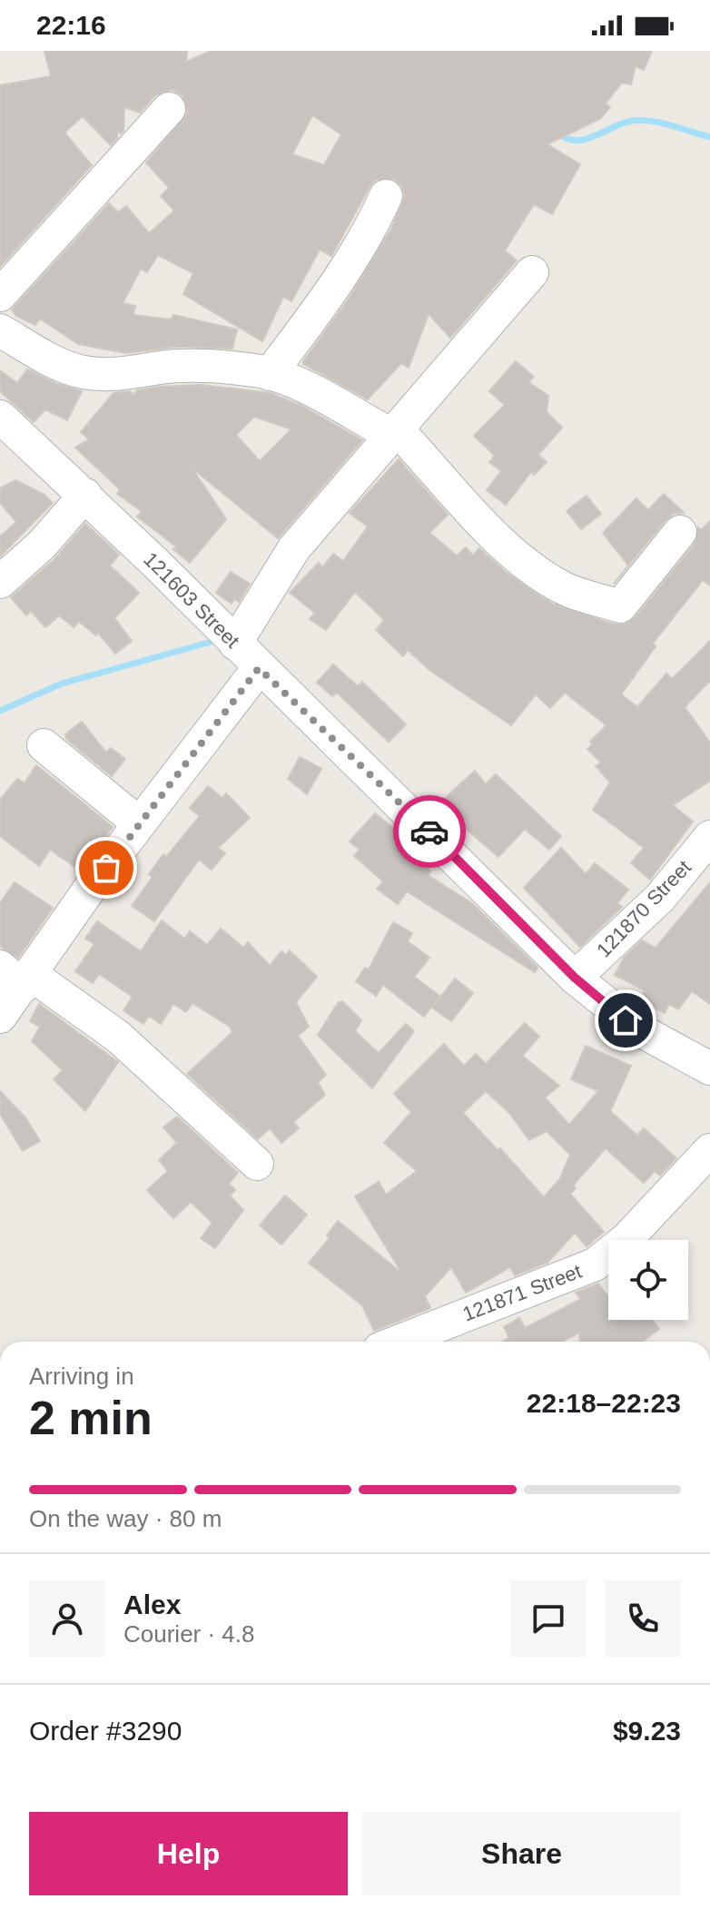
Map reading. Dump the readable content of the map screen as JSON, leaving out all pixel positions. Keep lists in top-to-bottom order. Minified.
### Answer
{"streets":{"street":["121603 Street","121870 Street","121871 Street"]},"crossings":[["121603 Street","121870 Street"]],"page":{"status":"22:16","heading":["2 min","Arriving in","22:18–22:23"],"panel":["Alex","Courier · 4.8","Order #3290","$9.23"],"bar":"On the way · 80 m","buttons":["Help","Share"]}}
